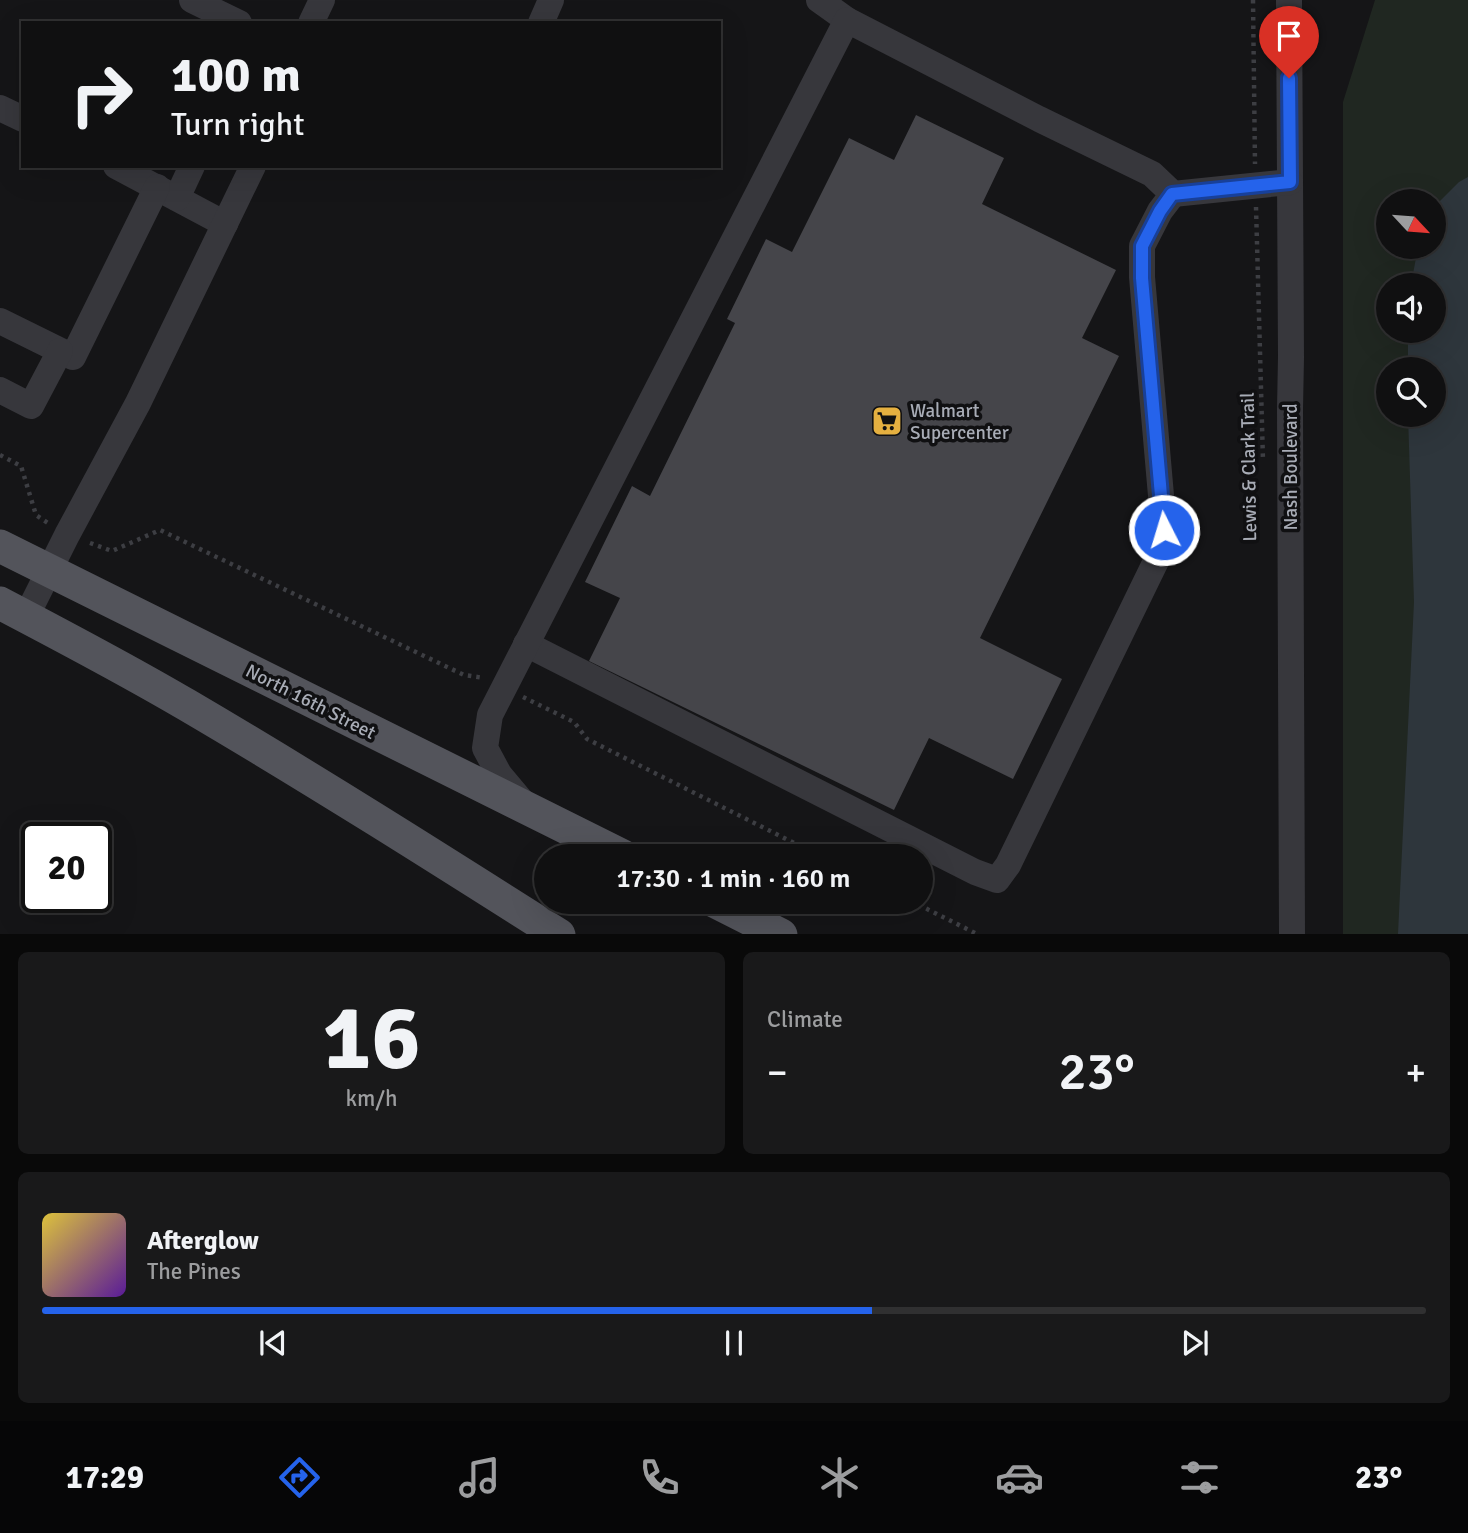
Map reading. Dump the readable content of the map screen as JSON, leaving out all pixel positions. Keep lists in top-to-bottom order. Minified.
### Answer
{"streets":{"main road":["North 16th Street"],"street":["Nash Boulevard"],"path":["Lewis & Clark Trail"]},"places":{"supermarket":["Walmart Supercenter"]},"north":"bottom right","page":{"turn":["100 m","Turn right"],"limit":"20","trip":"17:30 · 1 min · 160 m","tile":[["16","km/h"],"Climate"],"heat":["−","23°","+"],"song":["Afterglow","The Pines"],"tabs":["17:29","23°"]}}
